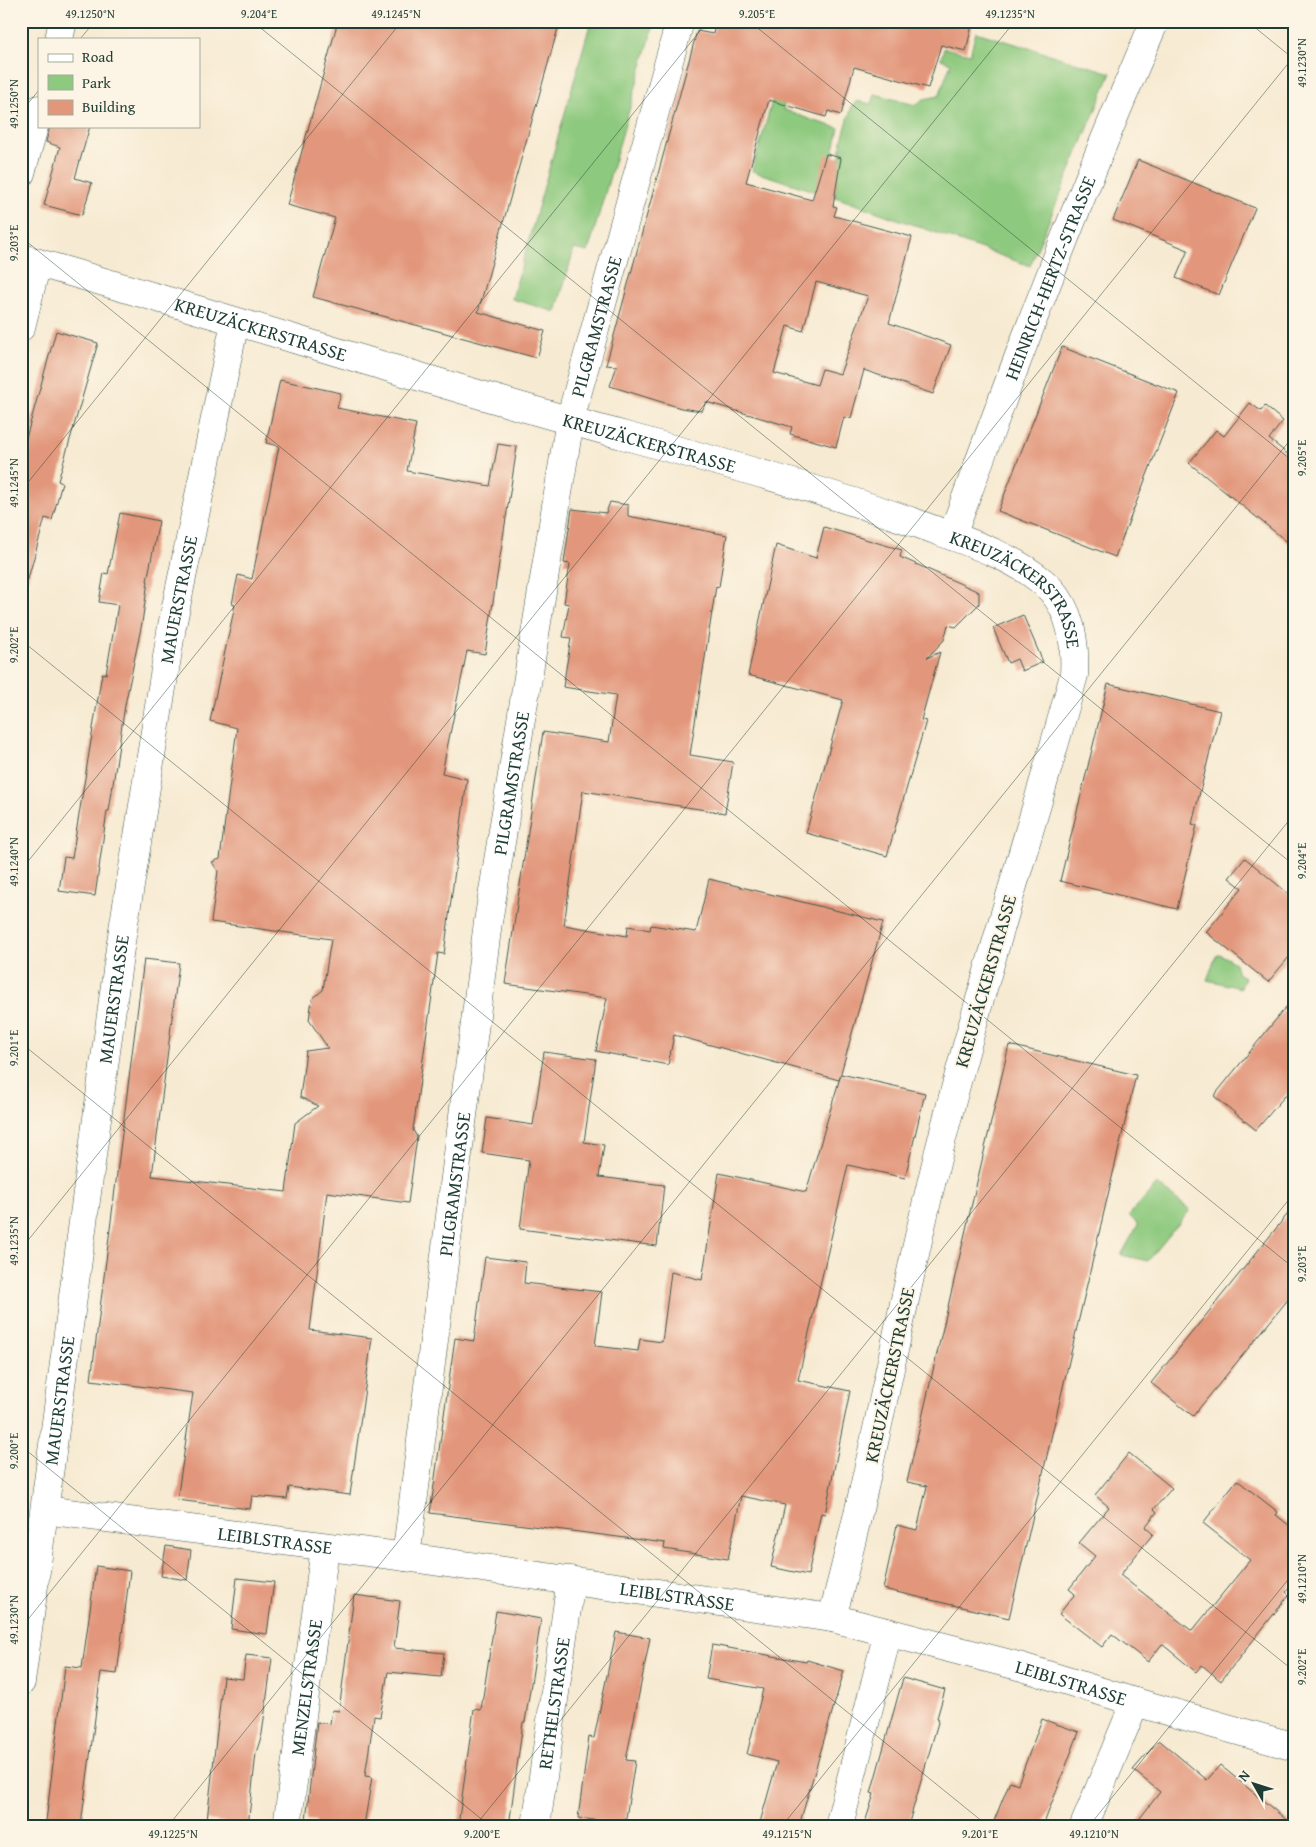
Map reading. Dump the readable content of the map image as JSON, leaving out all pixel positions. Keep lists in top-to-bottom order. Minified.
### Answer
{"streets":{"street":["HEINRICH-HERTZ-STRASSE","PILGRAMSTRASSE","KREUZÄCKERSTRASSE","MAUERSTRASSE","LEIBLSTRASSE","MENZELSTRASSE","RETHELSTRASSE"]},"crossings":[["HEINRICH-HERTZ-STRASSE","KREUZÄCKERSTRASSE"],["PILGRAMSTRASSE","KREUZÄCKERSTRASSE"],["PILGRAMSTRASSE","LEIBLSTRASSE"],["KREUZÄCKERSTRASSE","MAUERSTRASSE"],["KREUZÄCKERSTRASSE","LEIBLSTRASSE"],["MAUERSTRASSE","LEIBLSTRASSE"],["LEIBLSTRASSE","MENZELSTRASSE"],["LEIBLSTRASSE","RETHELSTRASSE"]],"legend":["Road","Park","Building"],"north":"top left","coordinates":["49.1250°N","9.204°E","49.1245°N","9.205°E","49.1235°N","49.1230°N","9.203°E","9.202°E","49.1240°N","9.201°E","9.200°E","49.1210°N","49.1225°N","49.1215°N"]}
